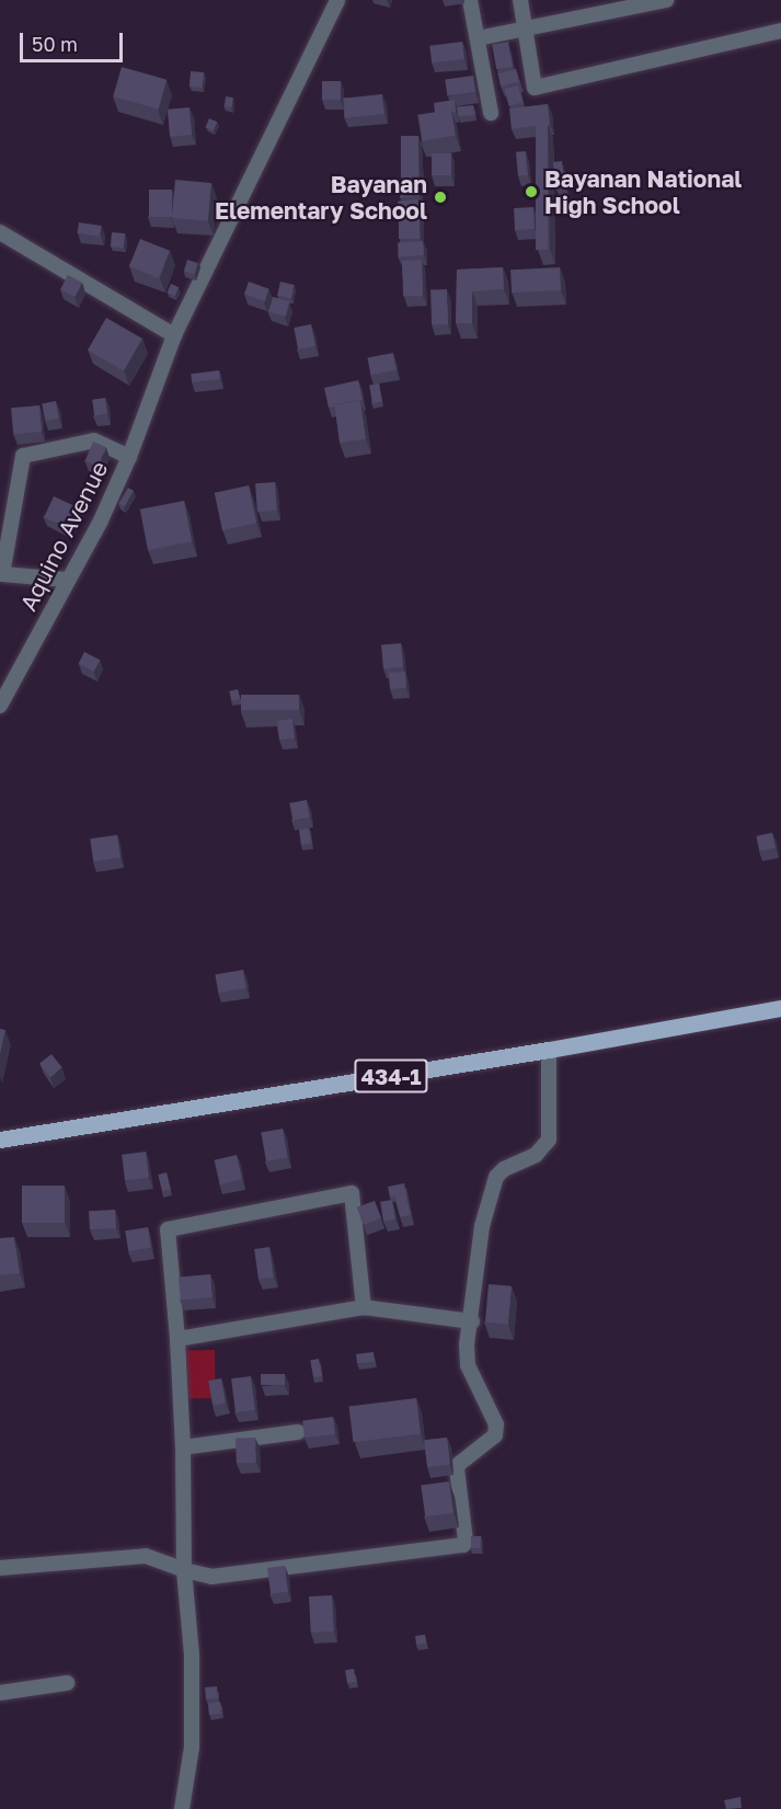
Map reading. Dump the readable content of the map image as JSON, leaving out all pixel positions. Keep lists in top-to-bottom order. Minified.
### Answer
{"streets":{"main road":["434-1"],"street":["Aquino Avenue"]},"places":["Bayanan National High School","Bayanan Elementary School"],"scale_bar":"50 m"}
